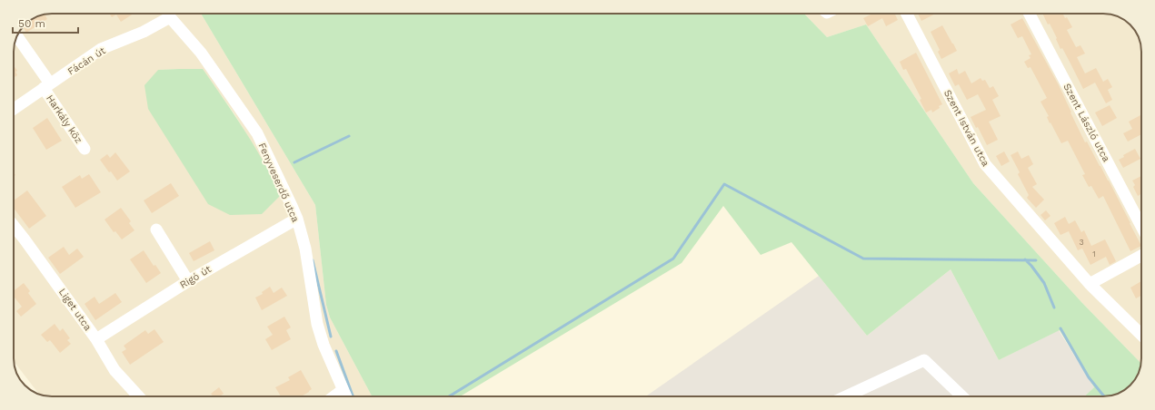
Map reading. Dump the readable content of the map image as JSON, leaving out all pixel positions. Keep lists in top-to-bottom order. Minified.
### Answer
{"streets":{"street":["Fácán út","Harkály köz","Szent László utca","Szent István utca","Fenyveserdő utca","Rigó út","Liget utca"]},"crossings":[["Fácán út","Harkály köz"],["Fenyveserdő utca","Rigó út"],["Rigó út","Liget utca"]],"house_numbers":["3","1"],"scale_bar":"50 m"}
